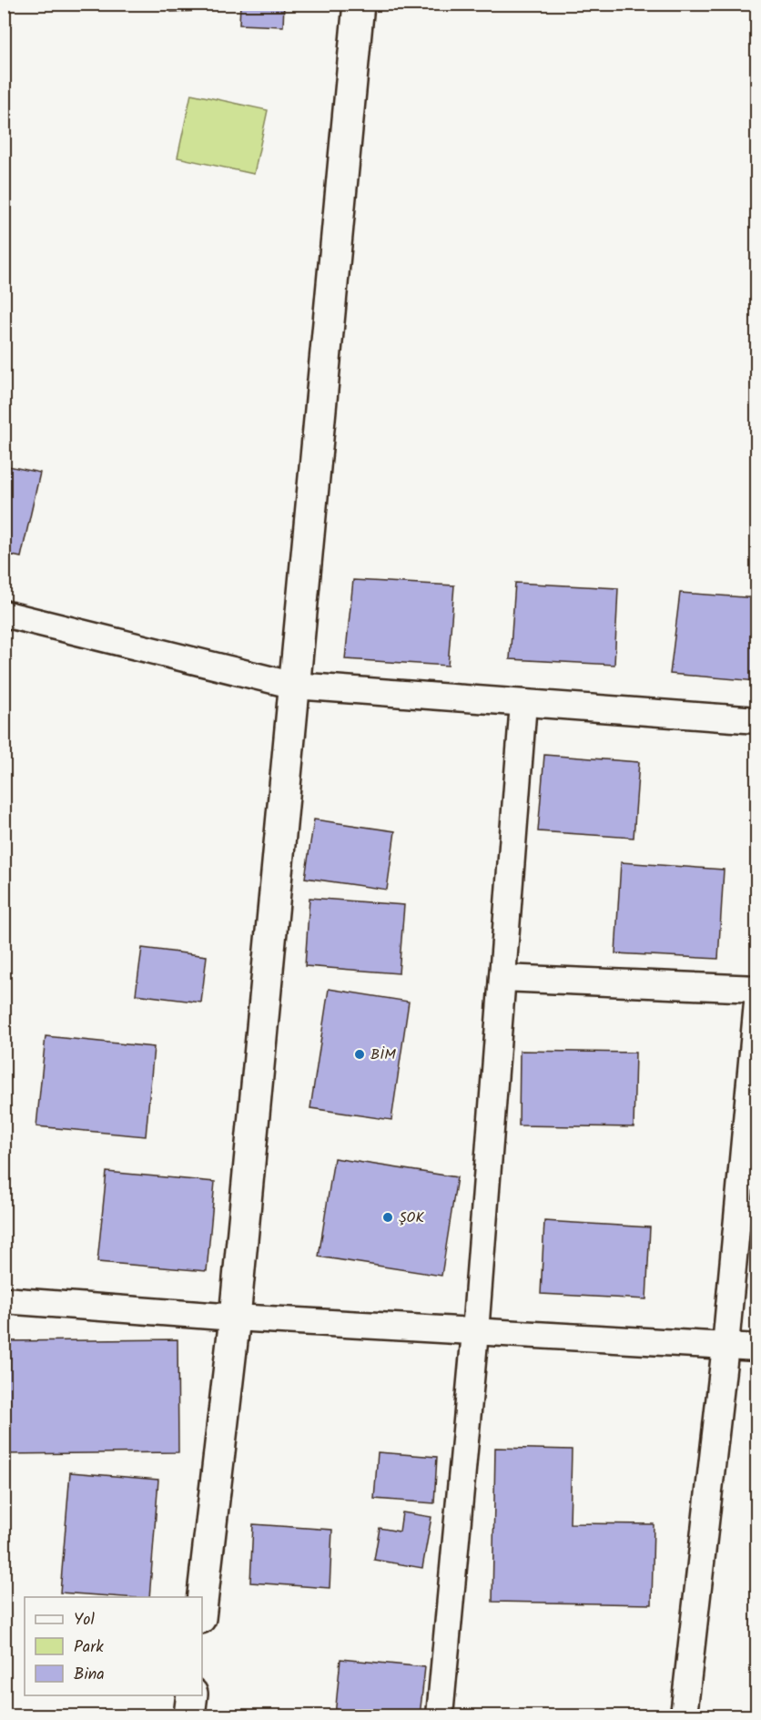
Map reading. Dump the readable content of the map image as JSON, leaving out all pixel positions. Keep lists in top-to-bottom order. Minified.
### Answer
{"places":["BİM","ŞOK"],"legend":["Yol","Park","Bina"]}
